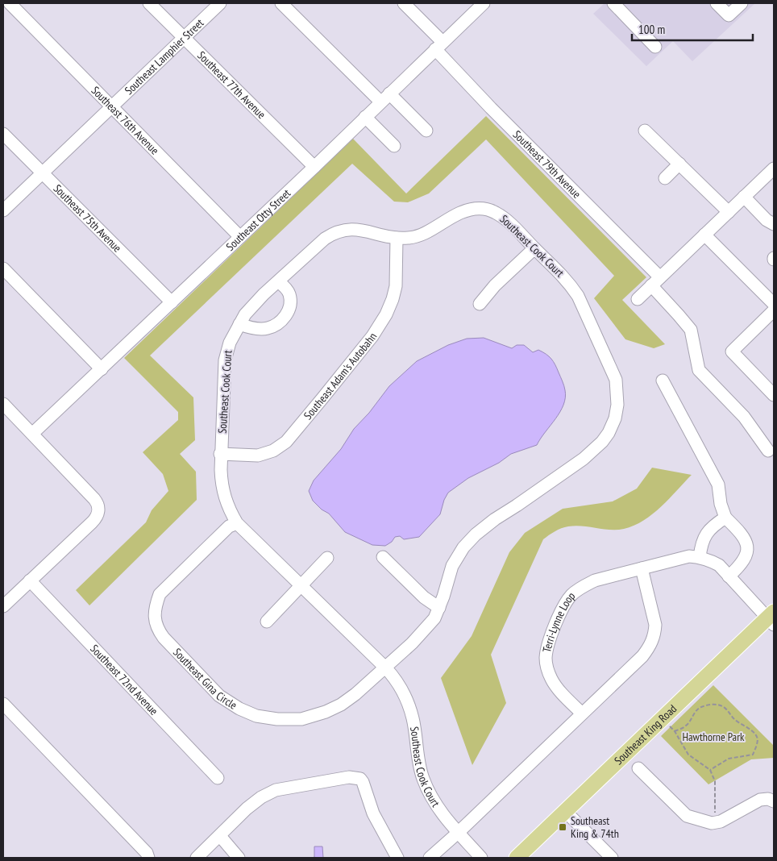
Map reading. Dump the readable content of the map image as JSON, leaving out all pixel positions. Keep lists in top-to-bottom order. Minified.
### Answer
{"streets":{"main road":["Southeast King Road"],"street":["Southeast Lamphier Street","Southeast 77th Avenue","Southeast 76th Avenue","Southeast 79th Avenue","Southeast 75th Avenue","Southeast Otty Street","Southeast Cook Court","Southeast Adam's Autobahn","Terri-Lynne Loop","Southeast Gina Circle","Southeast 72nd Avenue"]},"crossings":[["Southeast Lamphier Street","Southeast 77th Avenue"],["Southeast Lamphier Street","Southeast 76th Avenue"],["Southeast Lamphier Street","Southeast 75th Avenue"],["Southeast 77th Avenue","Southeast Otty Street"],["Southeast 76th Avenue","Southeast Otty Street"],["Southeast 79th Avenue","Southeast Otty Street"],["Southeast 75th Avenue","Southeast Otty Street"],["Southeast Cook Court","Southeast Adam's Autobahn"],["Southeast Cook Court","Southeast Gina Circle"]],"parks":["Hawthorne Park"],"places":{"transit":["Southeast King & 74th"]},"scale_bar":"100 m"}
